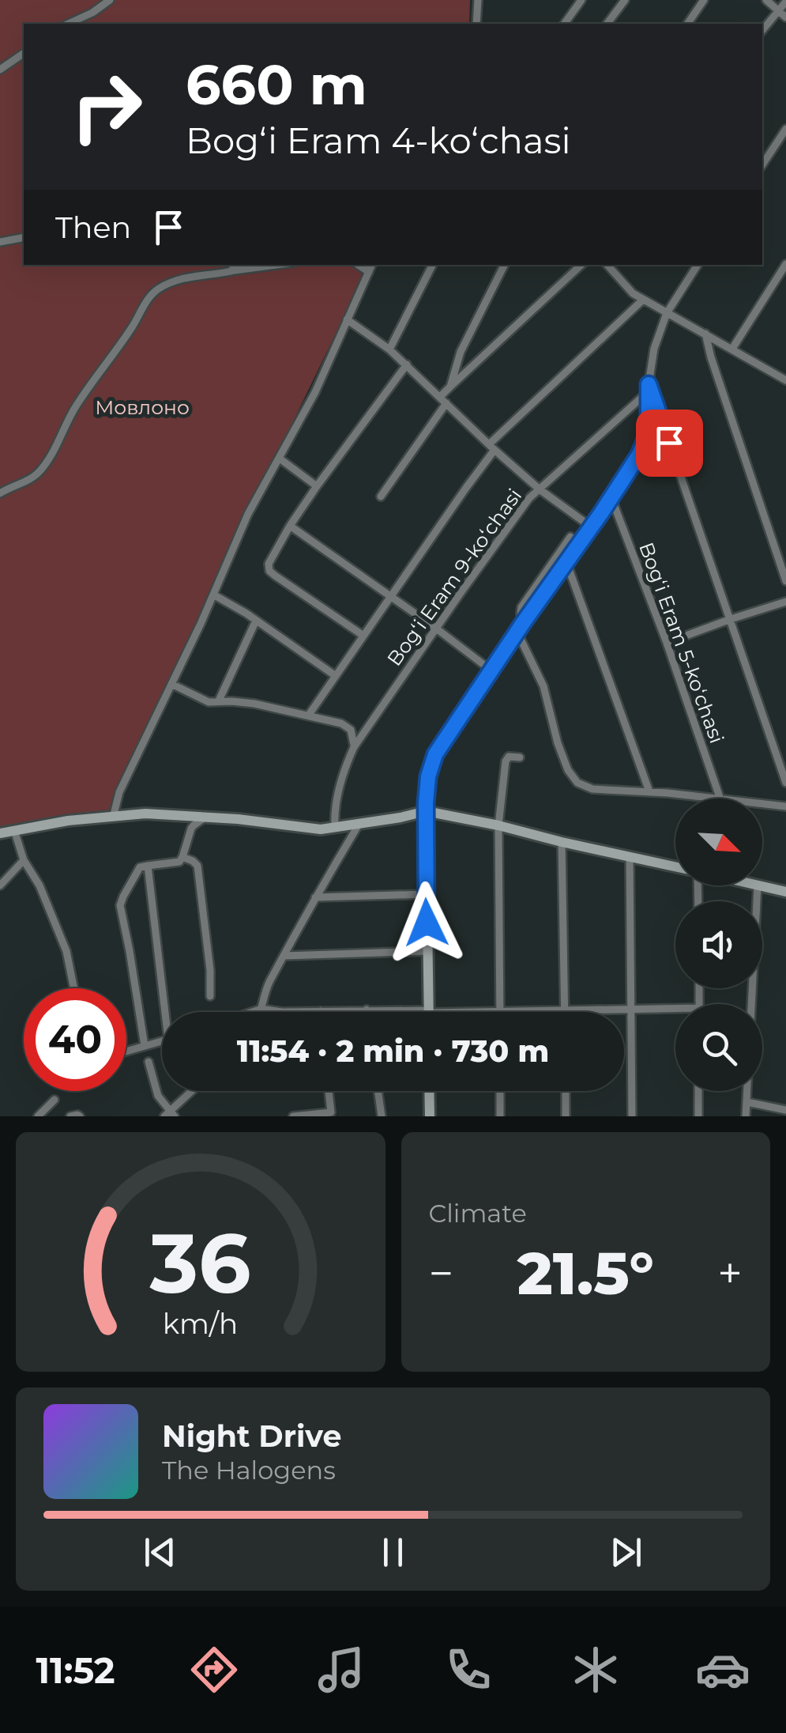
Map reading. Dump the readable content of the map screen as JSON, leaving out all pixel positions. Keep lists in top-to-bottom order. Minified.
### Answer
{"streets":{"street":["Bogʻi Eram 9-koʻchasi","Bogʻi Eram 5-koʻchasi"]},"parks":["Мовлоно"],"north":"bottom right","page":{"turn":["660 m","Bogʻi Eram 4-koʻchasi"],"then":"Then","limit":"40","trip":"11:54 · 2 min · 730 m","tile":"Climate","heat":["−","21.5°","+"],"song":["Night Drive","The Halogens"],"tabs":"11:52","gauge":["36","km/h"]}}
